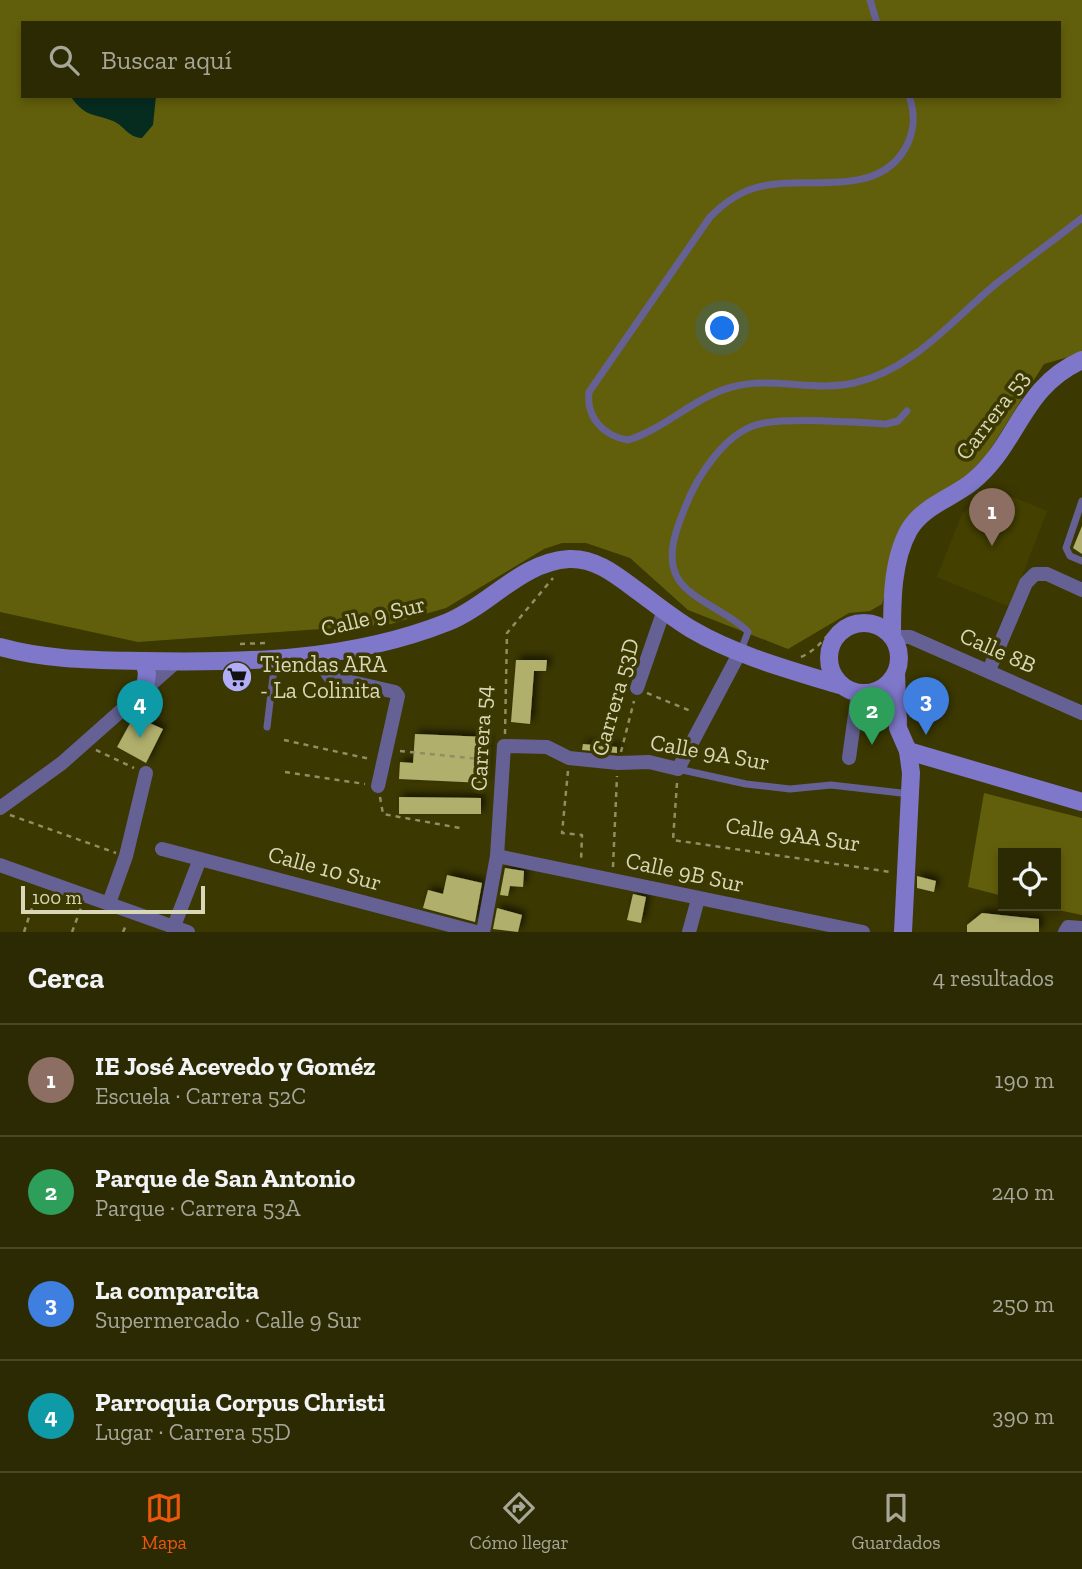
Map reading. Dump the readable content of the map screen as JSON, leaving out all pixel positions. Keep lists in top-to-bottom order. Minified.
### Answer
{"streets":{"main road":["Carrera 53","Calle 9 Sur"],"street":["Calle 8B","Carrera 53D","Carrera 54","Calle 9A Sur","Calle 10 Sur","Calle 9B Sur"],"path":["Calle 9AA Sur"]},"crossings":[["Carrera 53","Calle 9 Sur"],["Carrera 53","Calle 8B"],["Calle 9 Sur","Calle 8B"],["Calle 9 Sur","Carrera 53D"],["Carrera 53D","Calle 9A Sur"],["Carrera 53D","Calle 9B Sur"],["Carrera 54","Calle 9A Sur"],["Carrera 54","Calle 9B Sur"],["Calle 9A Sur","Calle 9AA Sur"]],"places":{"supermarket":["Tiendas ARA - La Colinita"]},"scale_bar":"100 m","page":{"search":"Buscar aquí","pins":["1","3","4","2"],"scale":"100 m","heading":["Cerca","4 resultados"],"list":[{"mark":"1","name":"IE José Acevedo y Goméz","note":"Escuela · Carrera 52C","value":"190 m"},{"mark":"2","name":"Parque de San Antonio","note":"Parque · Carrera 53A","value":"240 m"},{"mark":"3","name":"La comparcita","note":"Supermercado · Calle 9 Sur","value":"250 m"},{"mark":"4","name":"Parroquia Corpus Christi","note":"Lugar · Carrera 55D","value":"390 m"}],"nav":["Mapa","Cómo llegar","Guardados"]}}
